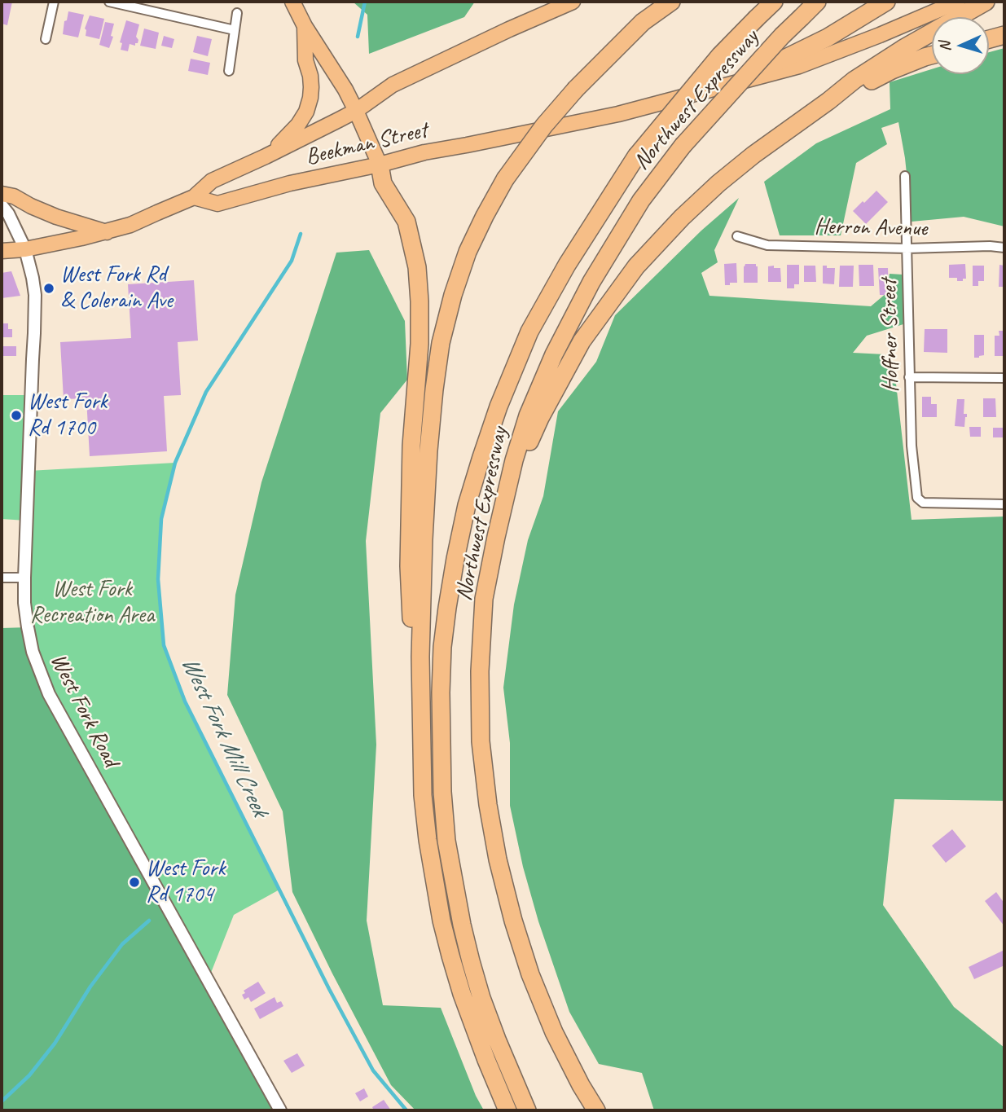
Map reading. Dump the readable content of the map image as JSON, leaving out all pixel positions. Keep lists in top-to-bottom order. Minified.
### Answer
{"streets":{"highway":["Northwest Expressway"],"main road":["Beekman Street"],"street":["Herron Avenue","Hoffner Street","West Fork Road"]},"crossings":[["Herron Avenue","Hoffner Street"]],"water":["West Fork Mill Creek"],"parks":["West Fork Recreation Area"],"places":["West Fork Rd & Colerain Ave","West Fork Rd 1700","West Fork Rd 1704"],"north":"left"}
